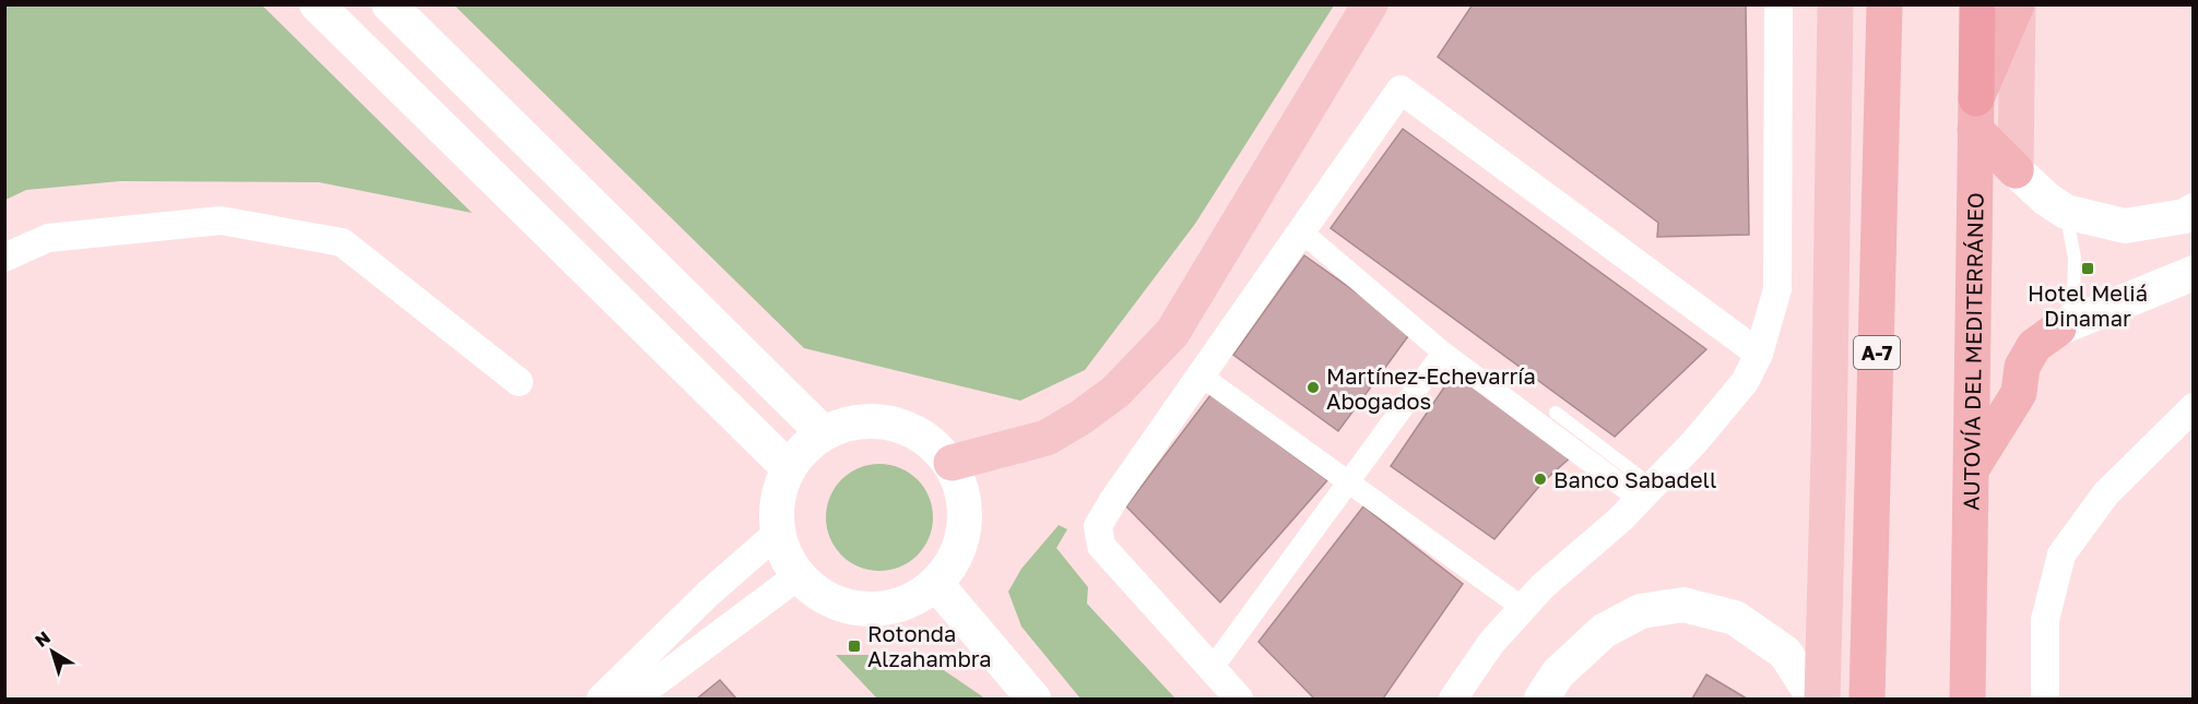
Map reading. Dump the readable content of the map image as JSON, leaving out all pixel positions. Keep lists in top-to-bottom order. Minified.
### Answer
{"streets":{"highway":["A-7","AUTOVÍA DEL MEDITERRÁNEO"]},"places":{"transit":["Hotel Meliá Dinamar","Rotonda Alzahambra"],"other":["Martínez-Echevarría Abogados","Banco Sabadell"]},"north":"top left"}
